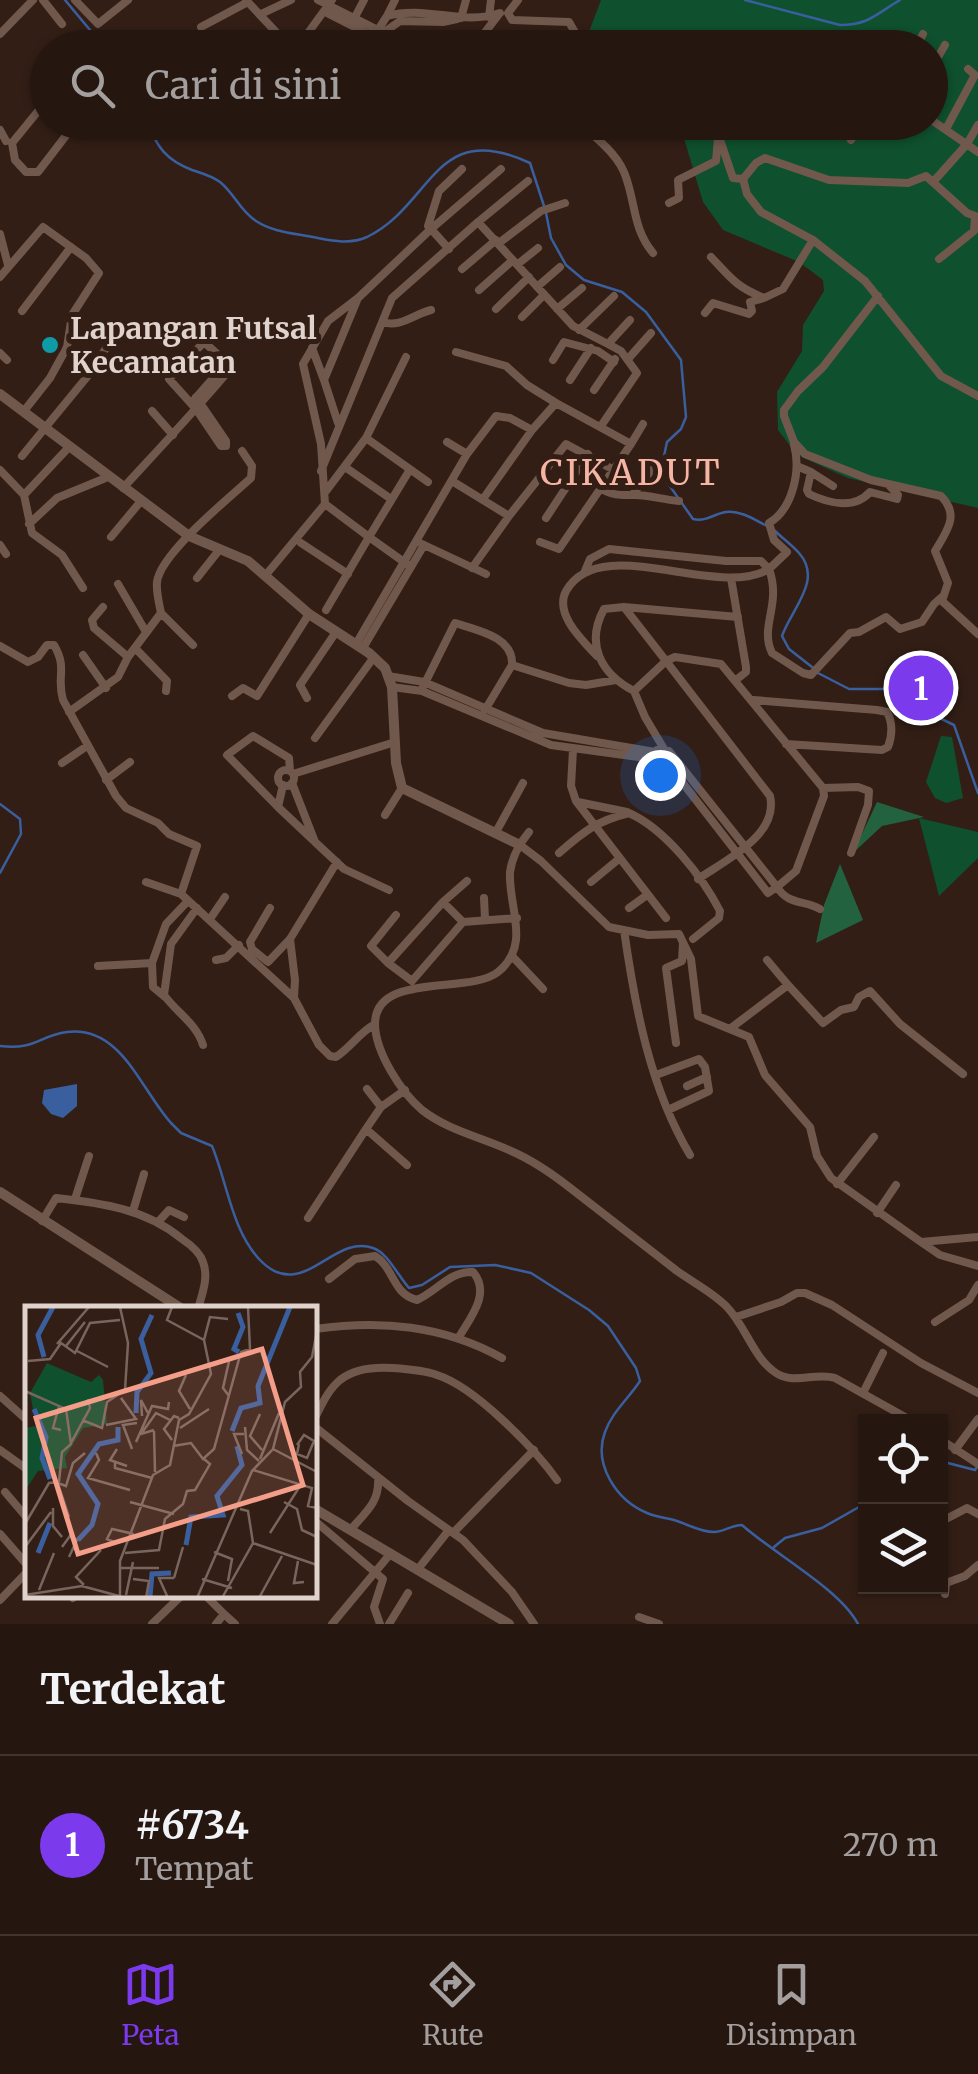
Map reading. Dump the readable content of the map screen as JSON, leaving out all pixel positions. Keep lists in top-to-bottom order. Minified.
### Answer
{"districts":["CIKADUT"],"places":["Lapangan Futsal Kecamatan"],"page":{"search":"Cari di sini","pins":"1","heading":"Terdekat","list":[{"mark":"1","name":"#6734","note":"Tempat","value":"270 m"}],"nav":["Peta","Rute","Disimpan"]}}
